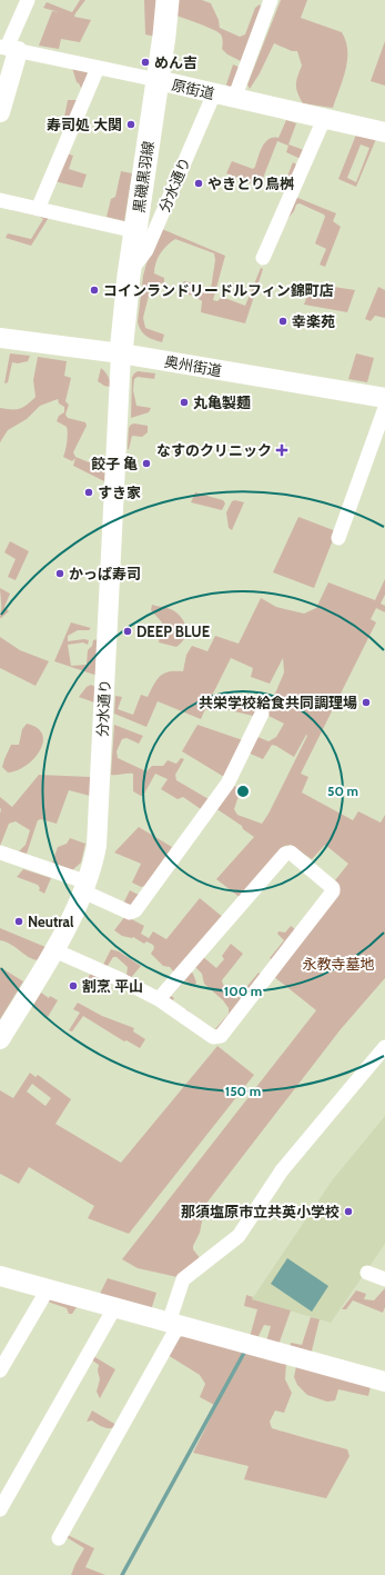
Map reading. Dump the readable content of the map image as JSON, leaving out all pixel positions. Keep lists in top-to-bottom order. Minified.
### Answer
{"streets":{"main road":["黒磯黒羽線"],"street":["原街道","分水通り","奥州街道"]},"crossings":[["原街道","黒磯黒羽線"],["原街道","分水通り"],["黒磯黒羽線","分水通り"],["黒磯黒羽線","奥州街道"],["分水通り","奥州街道"]],"parks":["永教寺墓地"],"places":{"other":["めん吉","寿司処 大関","やきとり鳥桝","コインランドリードルフィン錦町店","幸楽苑","丸亀製麺","餃子 亀","すき家","かっぱ寿司","DEEP BLUE","共栄学校給食共同調理場","Neutral","割烹 平山","那須塩原市立共英小学校"],"health":["なすのクリニック"]},"rings":["50 m","100 m","150 m"]}
